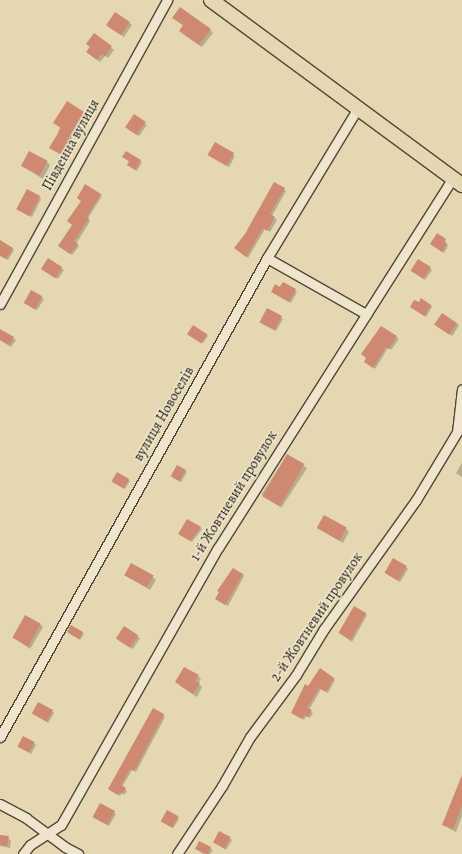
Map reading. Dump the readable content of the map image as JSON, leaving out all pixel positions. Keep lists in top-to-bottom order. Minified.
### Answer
{"streets":{"street":["Південна вулиця","вулиця Новоселів","1-й Жовтневий провулок","2-й Жовтневий провулок"]}}
